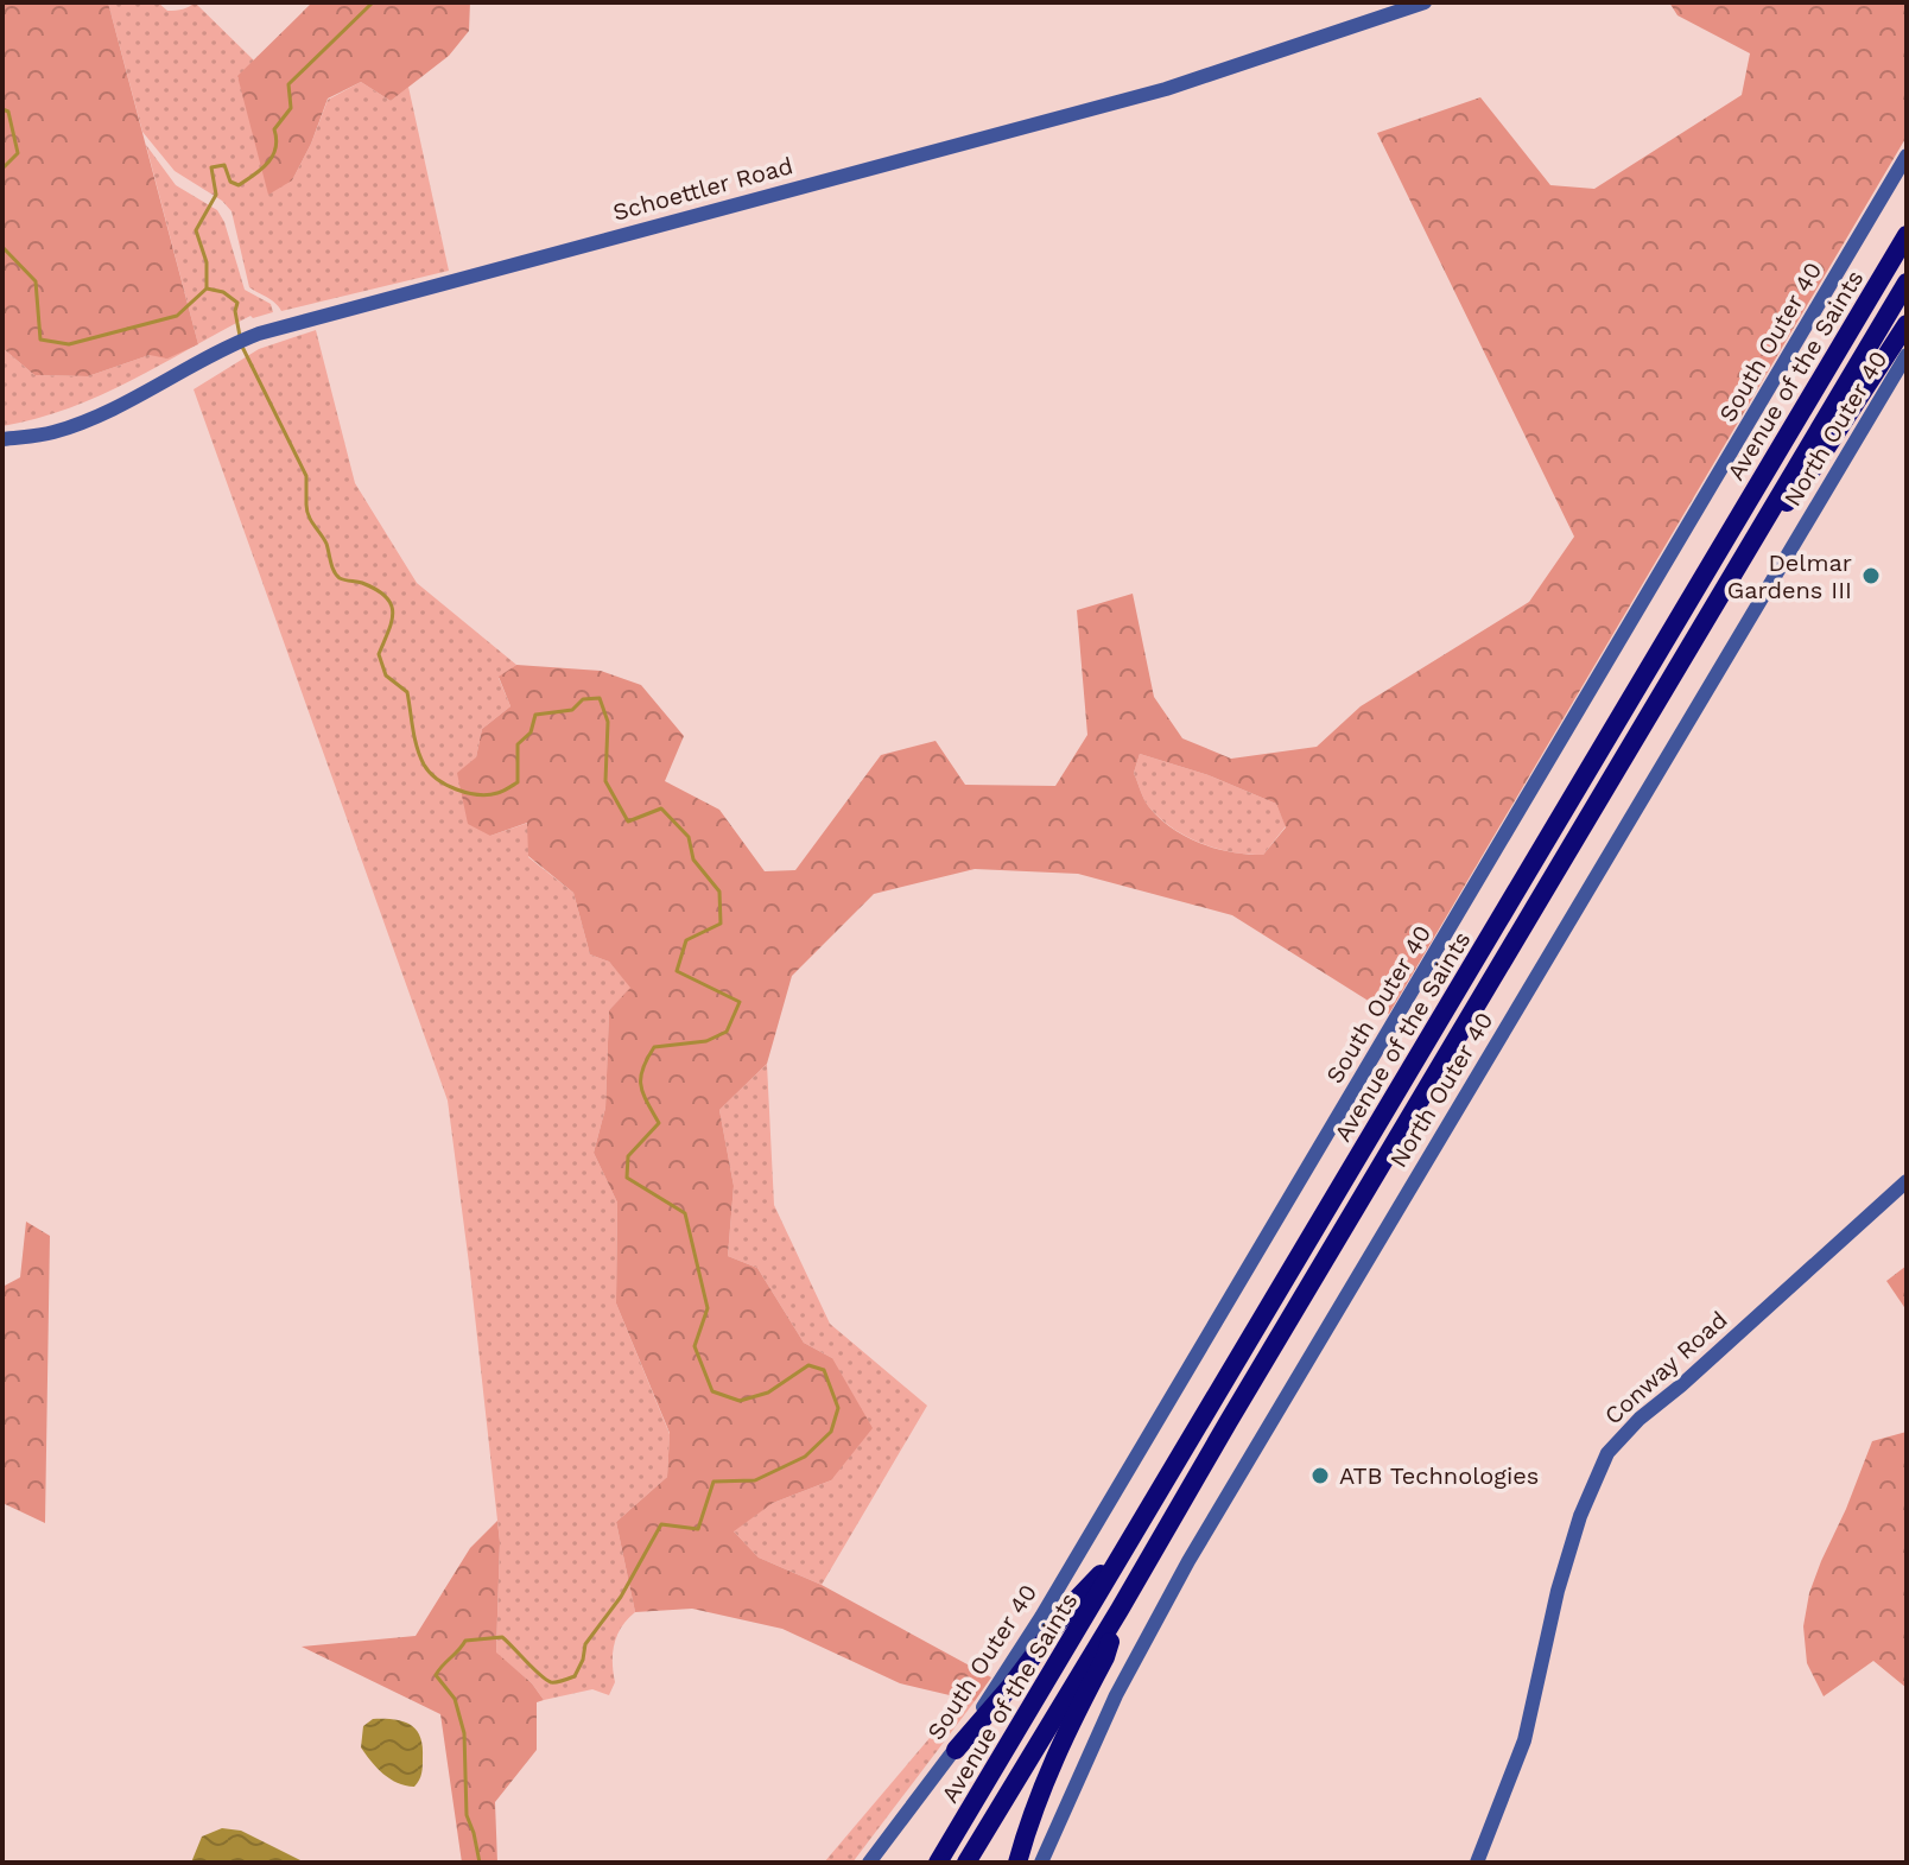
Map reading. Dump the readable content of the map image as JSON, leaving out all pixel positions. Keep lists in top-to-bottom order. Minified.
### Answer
{"streets":{"highway":["Avenue of the Saints"],"street":["Schoettler Road","South Outer 40","North Outer 40","Conway Road"]},"places":["Delmar Gardens III","ATB Technologies"]}
